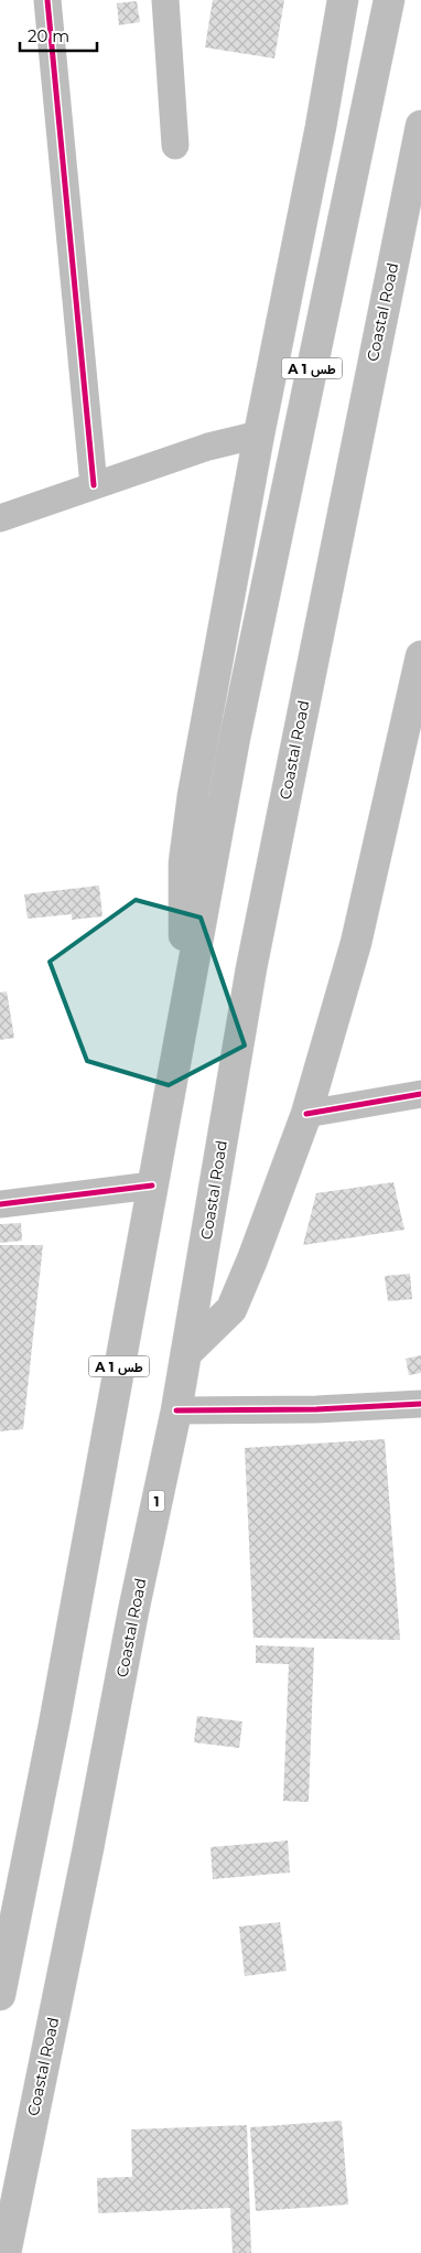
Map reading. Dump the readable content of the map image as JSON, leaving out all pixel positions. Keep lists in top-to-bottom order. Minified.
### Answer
{"streets":{"highway":["Coastal Road","A 1 طس","1"]},"scale_bar":"20 m"}
